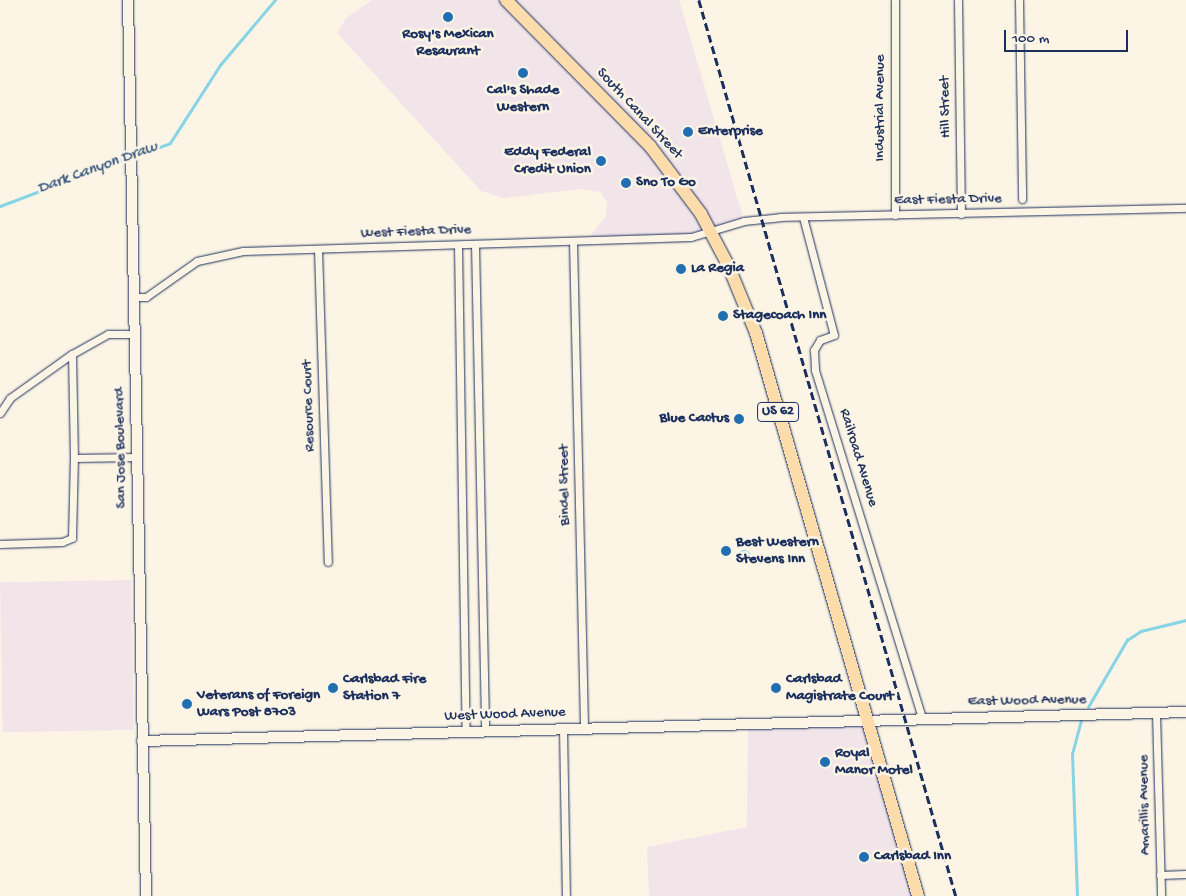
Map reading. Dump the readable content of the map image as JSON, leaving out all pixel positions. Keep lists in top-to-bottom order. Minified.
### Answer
{"streets":{"highway":["South Canal Street","US 62"],"street":["Hill Street","Industrial Avenue","East Fiesta Drive","West Fiesta Drive","Resource Court","San Jose Boulevard","Railroad Avenue","Bindel Street","East Wood Avenue","West Wood Avenue","Amarillis Avenue"]},"crossings":[["Hill Street","East Fiesta Drive"],["Industrial Avenue","East Fiesta Drive"],["South Canal Street","East Fiesta Drive"],["South Canal Street","West Fiesta Drive"],["South Canal Street","East Wood Avenue"],["South Canal Street","West Wood Avenue"],["East Fiesta Drive","West Fiesta Drive"],["East Fiesta Drive","Railroad Avenue"],["West Fiesta Drive","Resource Court"],["West Fiesta Drive","San Jose Boulevard"],["West Fiesta Drive","Bindel Street"],["San Jose Boulevard","West Wood Avenue"],["Railroad Avenue","East Wood Avenue"],["Bindel Street","West Wood Avenue"],["East Wood Avenue","West Wood Avenue"],["East Wood Avenue","Amarillis Avenue"]],"water":["Dark Canyon Draw"],"places":["Rosy's Mexican Resaurant","Cal's Shade Western","Enterprise","Eddy Federal Credit Union","Sno To Go","La Regia","Stagecoach Inn","Blue Cactus","Best Western Stevens Inn","Carlsbad Fire Station 7","Carlsbad Magistrate Court","Veterans of Foreign Wars Post 8703","Royal Manor Motel","Carlsbad Inn"],"scale_bar":"100 m"}
